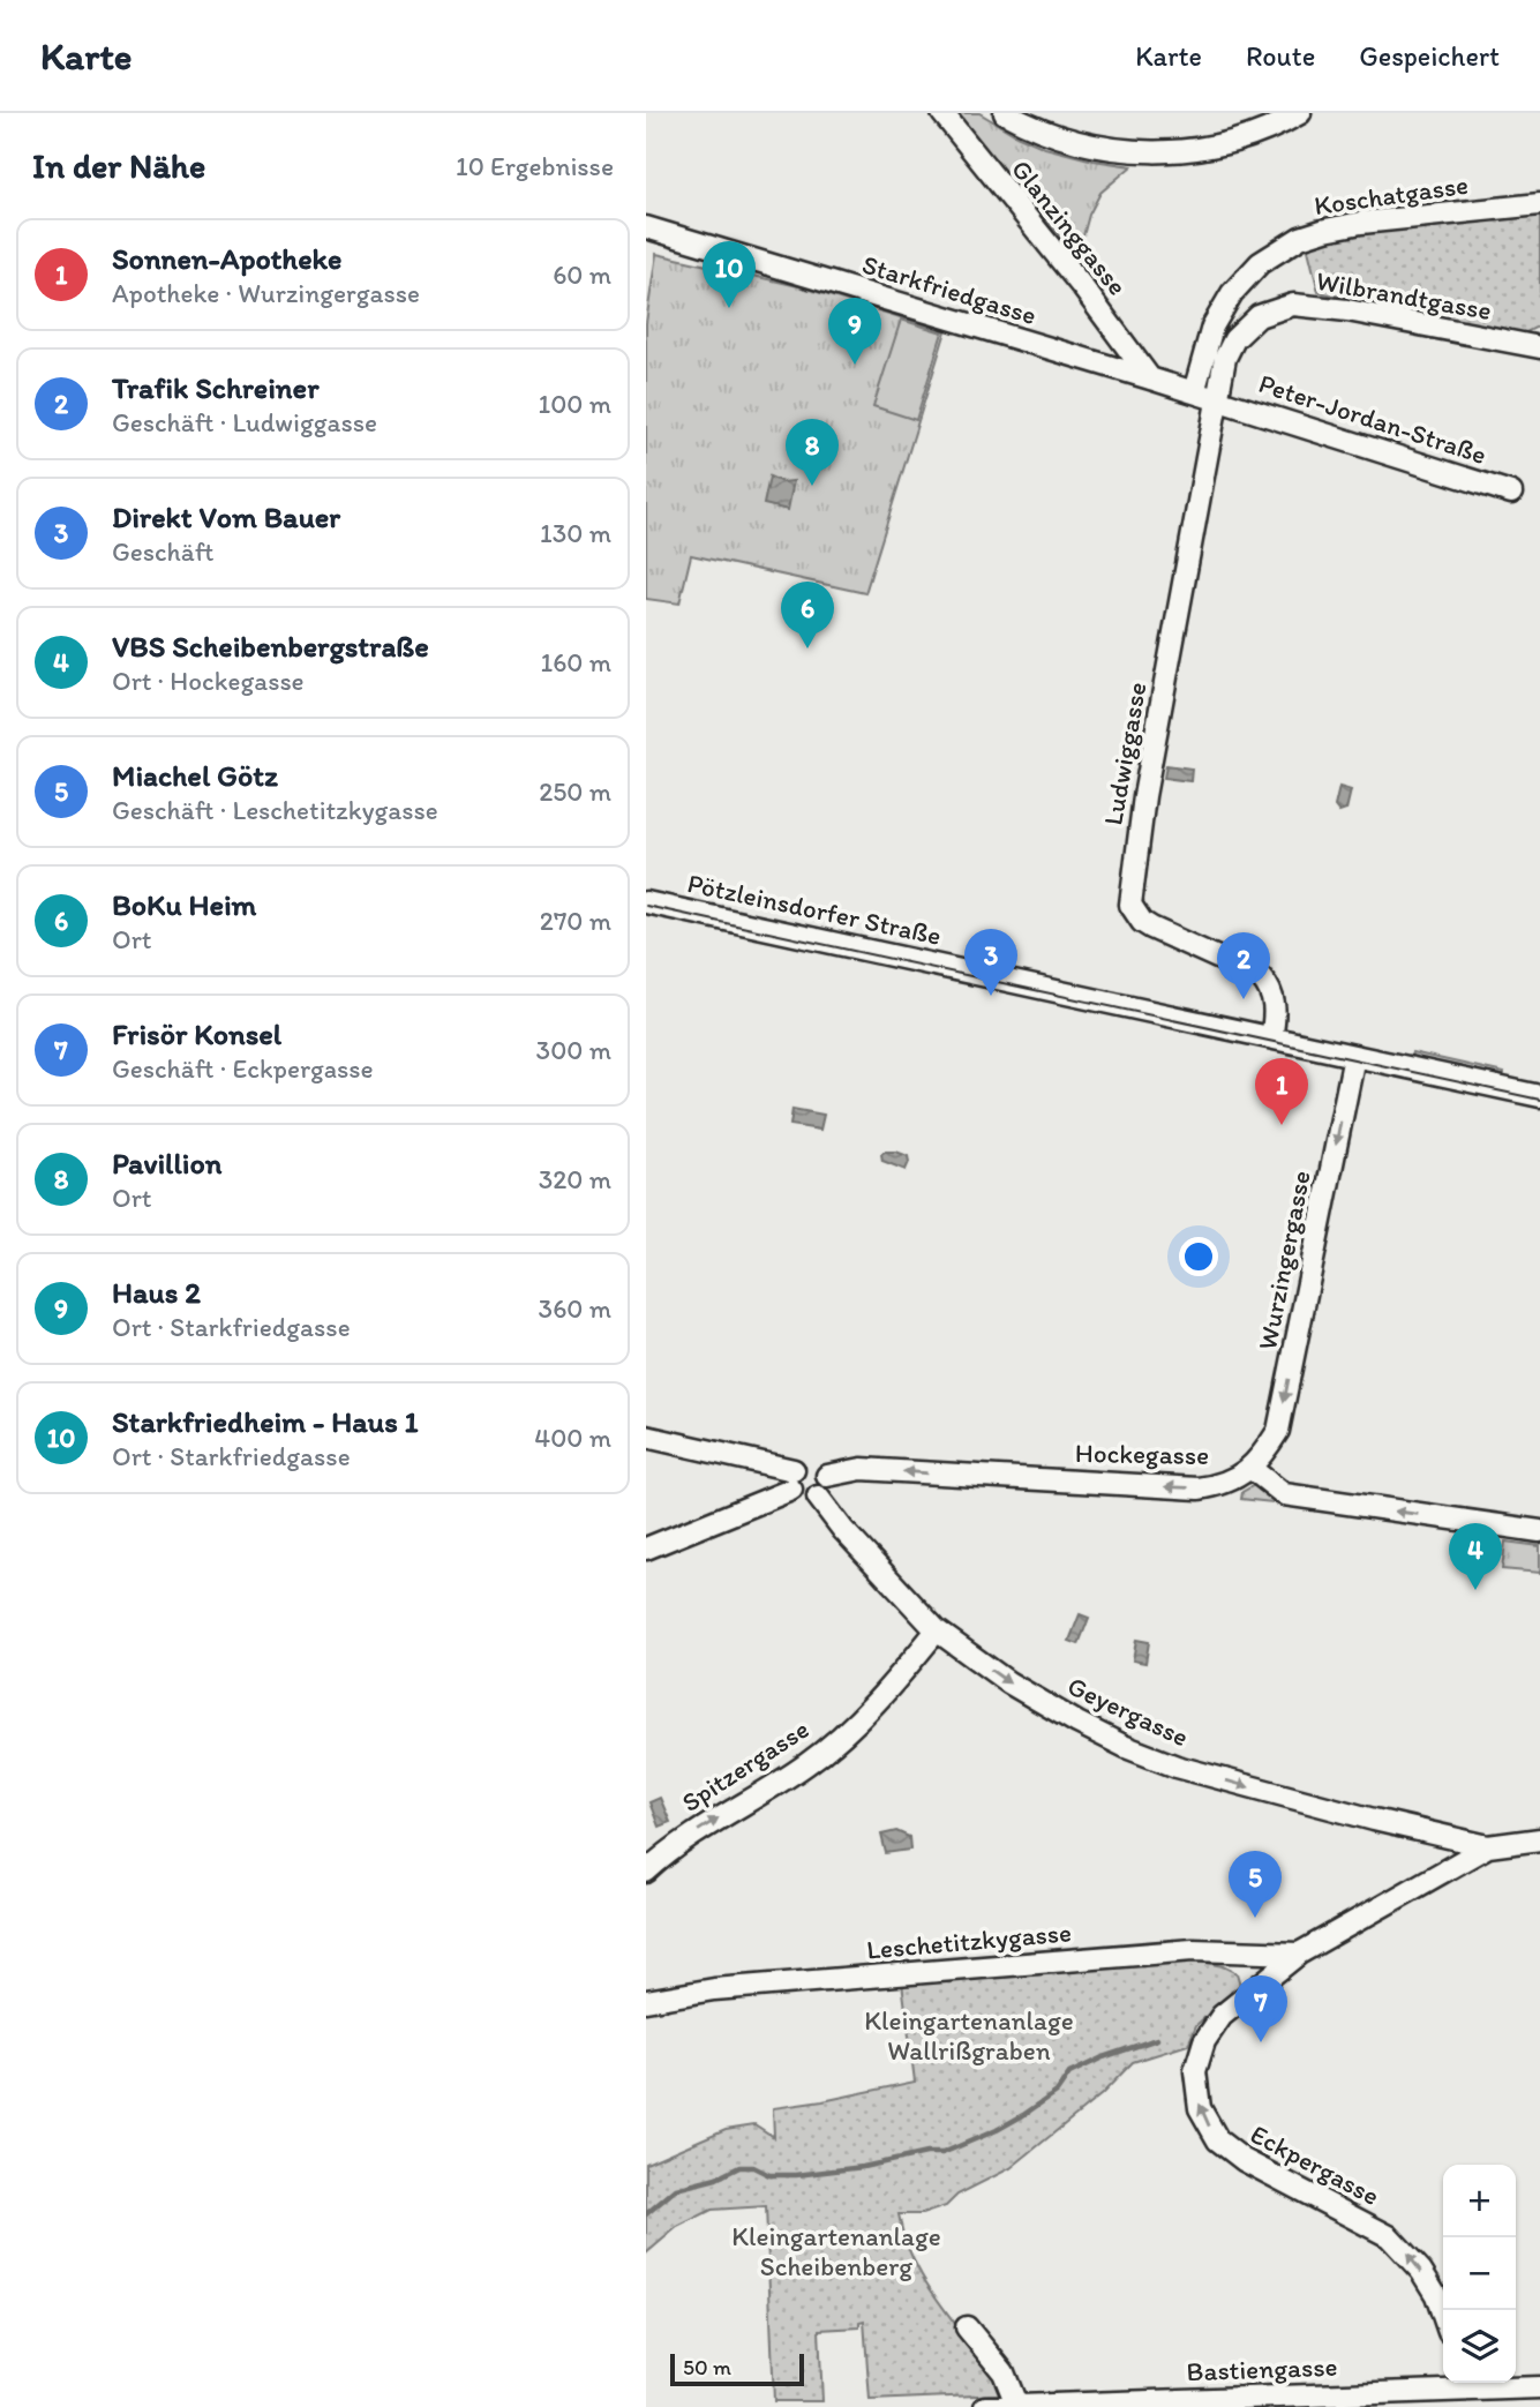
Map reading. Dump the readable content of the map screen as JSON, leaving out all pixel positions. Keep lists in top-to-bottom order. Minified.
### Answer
{"streets":{"street":["Koschatgasse","Glanzinggasse","Starkfriedgasse","Wilbrandtgasse","Peter-Jordan-Straße","Ludwiggasse","Pötzleinsdorfer Straße","Wurzingergasse","Hockegasse","Geyergasse","Spitzergasse","Leschetitzkygasse","Eckpergasse","Bastiengasse"]},"crossings":[["Koschatgasse","Starkfriedgasse"],["Glanzinggasse","Starkfriedgasse"],["Starkfriedgasse","Wilbrandtgasse"],["Starkfriedgasse","Peter-Jordan-Straße"],["Starkfriedgasse","Ludwiggasse"],["Wilbrandtgasse","Peter-Jordan-Straße"],["Wilbrandtgasse","Ludwiggasse"],["Peter-Jordan-Straße","Ludwiggasse"],["Ludwiggasse","Pötzleinsdorfer Straße"],["Pötzleinsdorfer Straße","Wurzingergasse"],["Wurzingergasse","Hockegasse"],["Hockegasse","Geyergasse"],["Geyergasse","Spitzergasse"],["Geyergasse","Eckpergasse"],["Leschetitzkygasse","Eckpergasse"]],"one_way":["Wurzingergasse","Hockegasse","Geyergasse","Spitzergasse"],"parks":["Kleingartenanlage Wallrißgraben","Kleingartenanlage Scheibenberg"],"scale_bar":"50 m","page":{"header":"Karte","nav":["Karte","Route","Gespeichert"],"heading":["In der Nähe","10 Ergebnisse"],"list":[{"mark":"1","name":"Sonnen-Apotheke","note":"Apotheke · Wurzingergasse","value":"60 m"},{"mark":"2","name":"Trafik Schreiner","note":"Geschäft · Ludwiggasse","value":"100 m"},{"mark":"3","name":"Direkt Vom Bauer","note":"Geschäft","value":"130 m"},{"mark":"4","name":"VBS Scheibenbergstraße","note":"Ort · Hockegasse","value":"160 m"},{"mark":"5","name":"Miachel Götz","note":"Geschäft · Leschetitzkygasse","value":"250 m"},{"mark":"6","name":"BoKu Heim","note":"Ort","value":"270 m"},{"mark":"7","name":"Frisör Konsel","note":"Geschäft · Eckpergasse","value":"300 m"},{"mark":"8","name":"Pavillion","note":"Ort","value":"320 m"},{"mark":"9","name":"Haus 2","note":"Ort · Starkfriedgasse","value":"360 m"},{"mark":"10","name":"Starkfriedheim - Haus 1","note":"Ort · Starkfriedgasse","value":"400 m"}],"pins":["10","9","8","6","3","2","1","4","5","7"],"map_buttons":["+","−"],"scale":"50 m"}}
